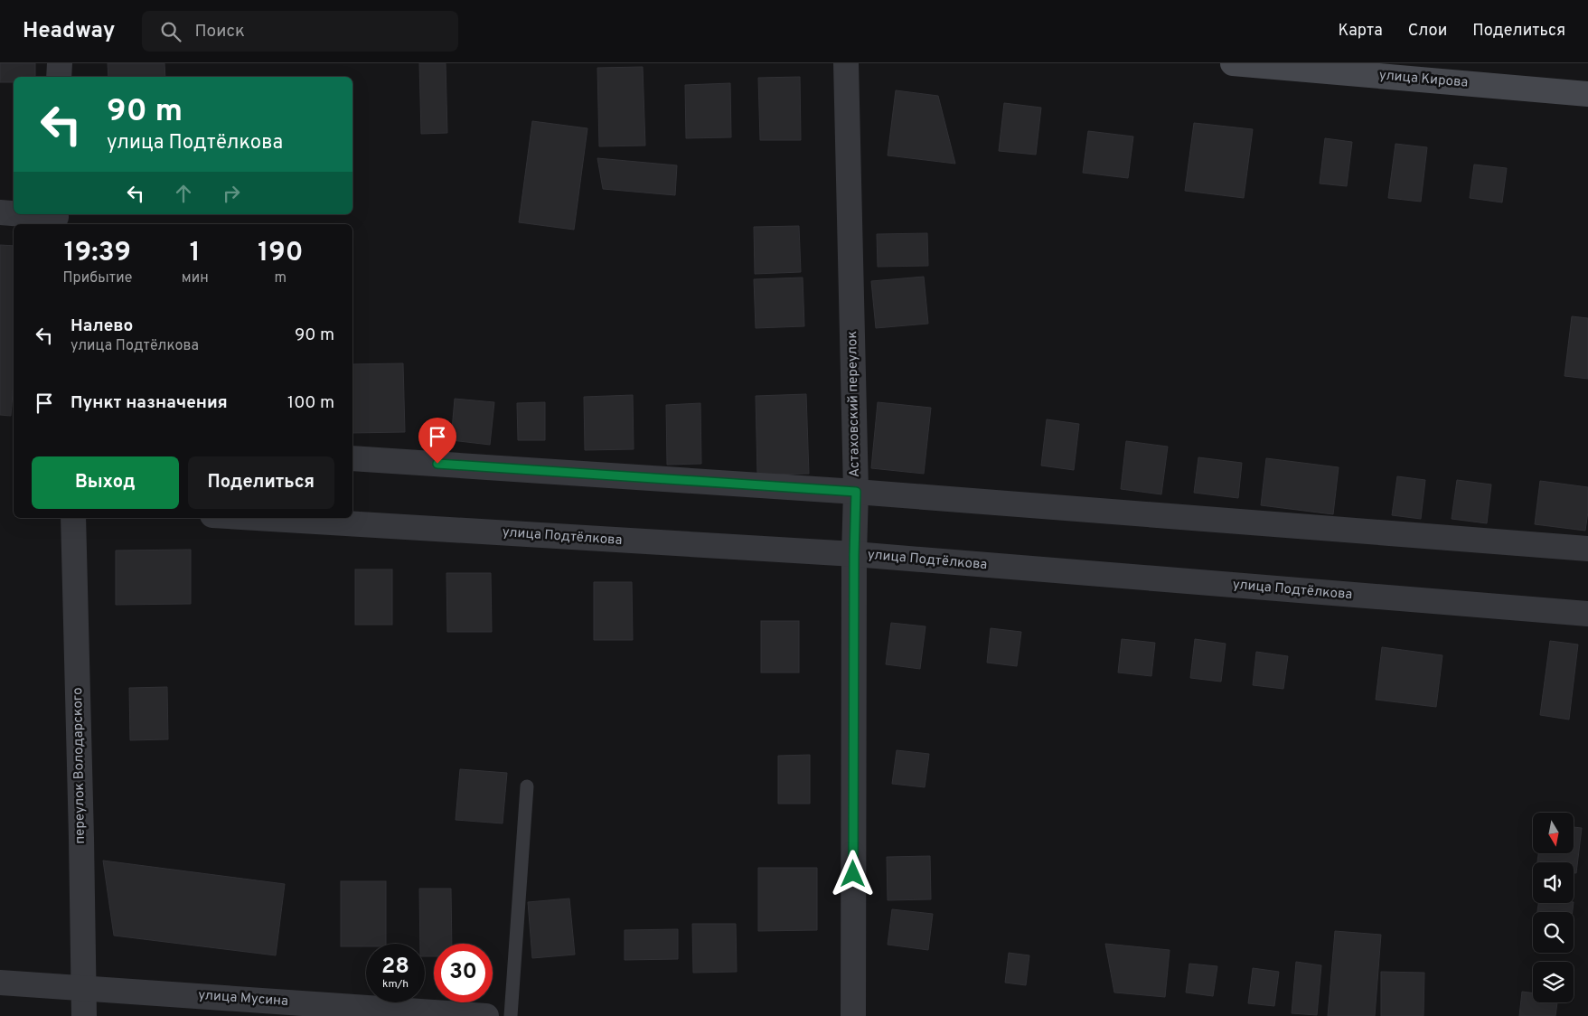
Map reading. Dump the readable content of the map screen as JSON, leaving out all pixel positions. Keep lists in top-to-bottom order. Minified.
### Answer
{"streets":{"street":["улица Кирова","Астаховский переулок","улица Подтёлкова","переулок Володарского","улица Мусина"]},"crossings":[["Астаховский переулок","улица Подтёлкова"],["переулок Володарского","улица Мусина"]],"north":"bottom","page":{"header":"Headway","search":"Поиск","nav":["Карта","Слои","Поделиться"],"turn":["90 m","улица Подтёлкова"],"eta":["19:39","Прибытие","1","мин","190","m"],"list":[{"name":"Налево","note":"улица Подтёлкова","value":"90 m"},{"name":"Пункт назначения","value":"100 m"}],"buttons":["Выход","Поделиться"],"speed":"28 km/h","limit":"30"}}
